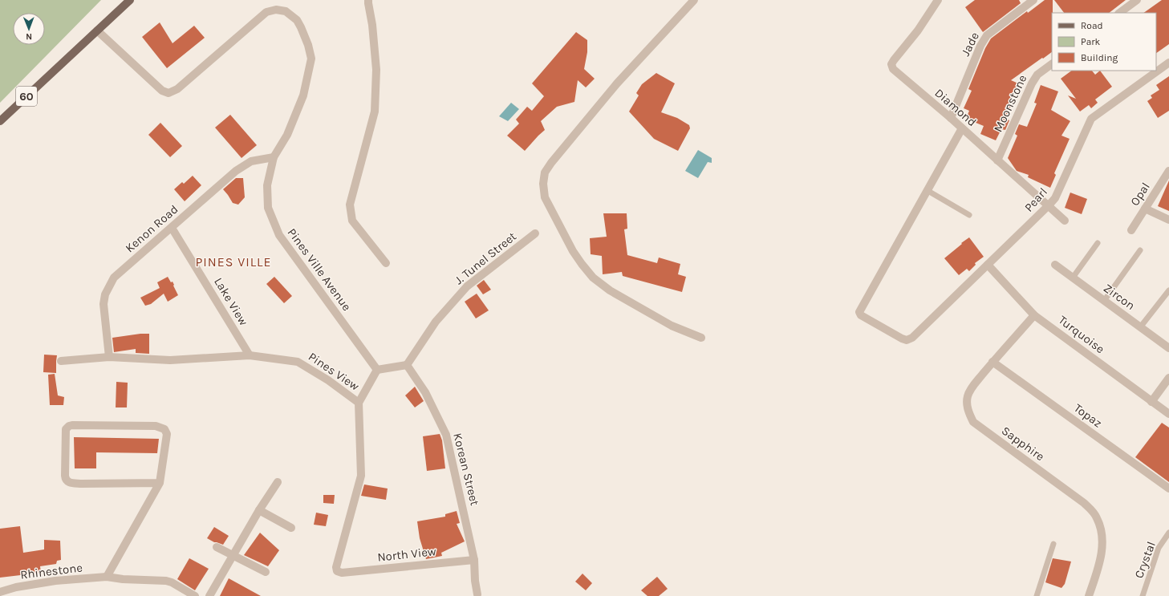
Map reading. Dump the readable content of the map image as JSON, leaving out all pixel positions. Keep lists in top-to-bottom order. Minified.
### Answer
{"streets":{"main road":["60"],"street":["Jade","Moonstone","Diamond","Opal","Pearl","Kenon Road","J. Tunel Street","Pines Ville Avenue","Zircon","Lake View","Turquoise","Pines View","Topaz","Sapphire","Korean Street","North View","Rhinestone"],"lane":["Crystal"]},"crossings":[["Jade","Diamond"],["60","Pines Ville Avenue"],["Moonstone","Diamond"],["Diamond","Pearl"],["Pearl","Turquoise"],["Kenon Road","Pines Ville Avenue"],["Kenon Road","Lake View"],["Kenon Road","Pines View"],["J. Tunel Street","Korean Street"],["Lake View","Pines View"],["Turquoise","Sapphire"],["Pines View","North View"],["Topaz","Sapphire"],["Korean Street","North View"]],"districts":["PINES VILLE"],"legend":["Road","Park","Building"],"north":"bottom"}
